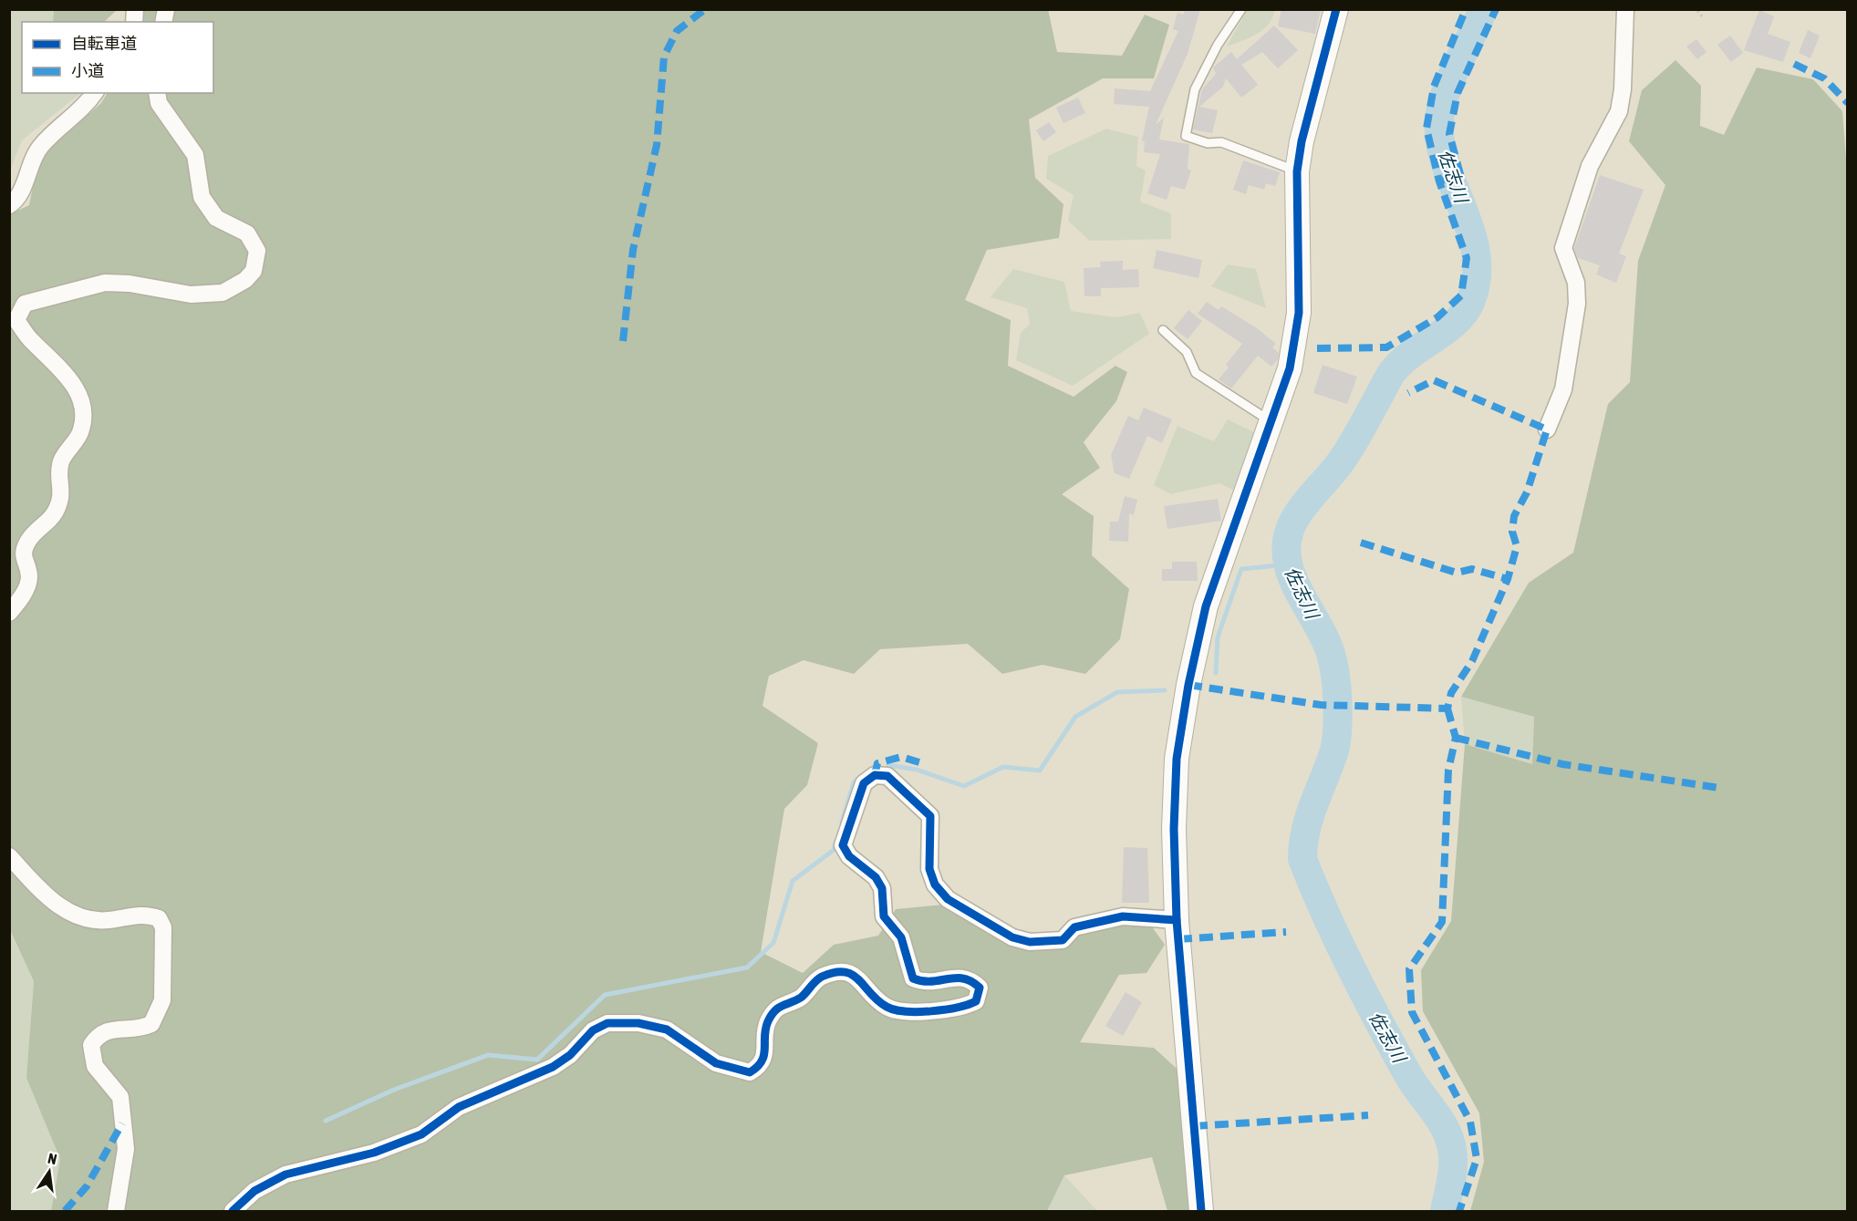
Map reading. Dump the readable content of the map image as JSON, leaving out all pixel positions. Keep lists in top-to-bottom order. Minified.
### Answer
{"water":["佐志川"],"legend":["自転車道","小道"],"north":"top"}
